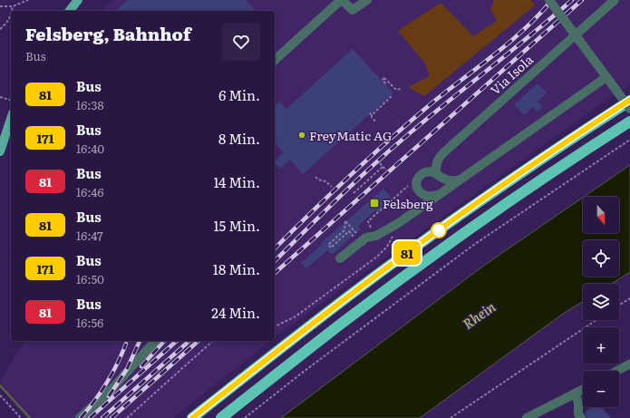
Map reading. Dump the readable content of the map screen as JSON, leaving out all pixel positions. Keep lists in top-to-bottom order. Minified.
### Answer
{"streets":{"street":["Via Isola"]},"water":["Rhein"],"places":{"other":["FreyMatic AG"],"transit":["Felsberg"]},"lines":["bus line 81"],"north":"bottom","page":{"on_map":"81","heading":["Felsberg, Bahnhof","Bus"],"list":[{"mark":"81","name":"Bus","note":"16:38","value":"6 Min."},{"mark":"171","name":"Bus","note":"16:40","value":"8 Min."},{"mark":"81","name":"Bus","note":"16:46","value":"14 Min."},{"mark":"81","name":"Bus","note":"16:47","value":"15 Min."},{"mark":"171","name":"Bus","note":"16:50","value":"18 Min."},{"mark":"81","name":"Bus","note":"16:56","value":"24 Min."}],"map_buttons":["+","−"]}}
